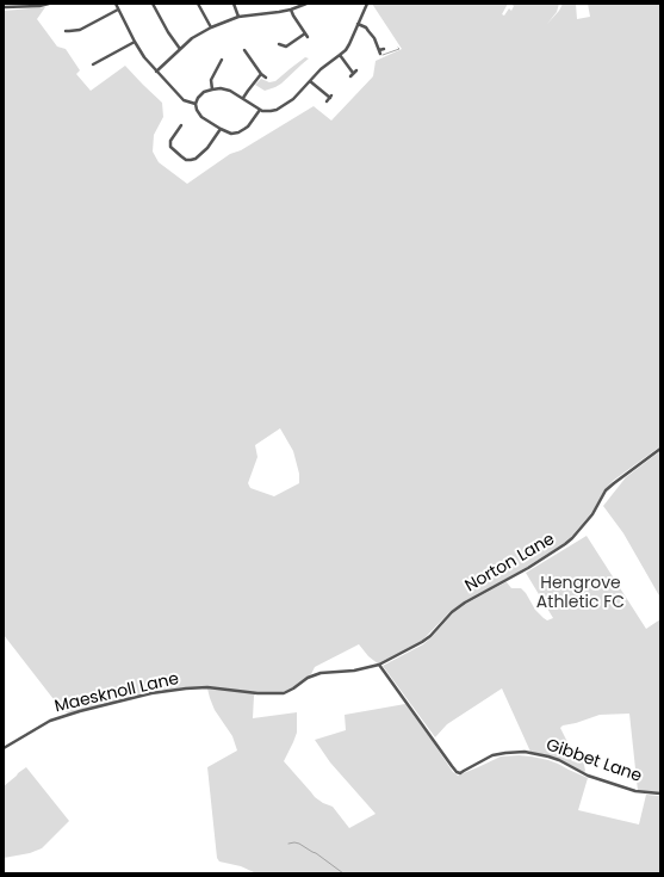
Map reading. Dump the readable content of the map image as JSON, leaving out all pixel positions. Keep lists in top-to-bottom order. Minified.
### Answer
{"streets":{"street":["Norton Lane","Maesknoll Lane","Gibbet Lane"]},"crossings":[["Norton Lane","Maesknoll Lane"],["Norton Lane","Gibbet Lane"],["Maesknoll Lane","Gibbet Lane"]],"parks":["Hengrove Athletic FC"]}
